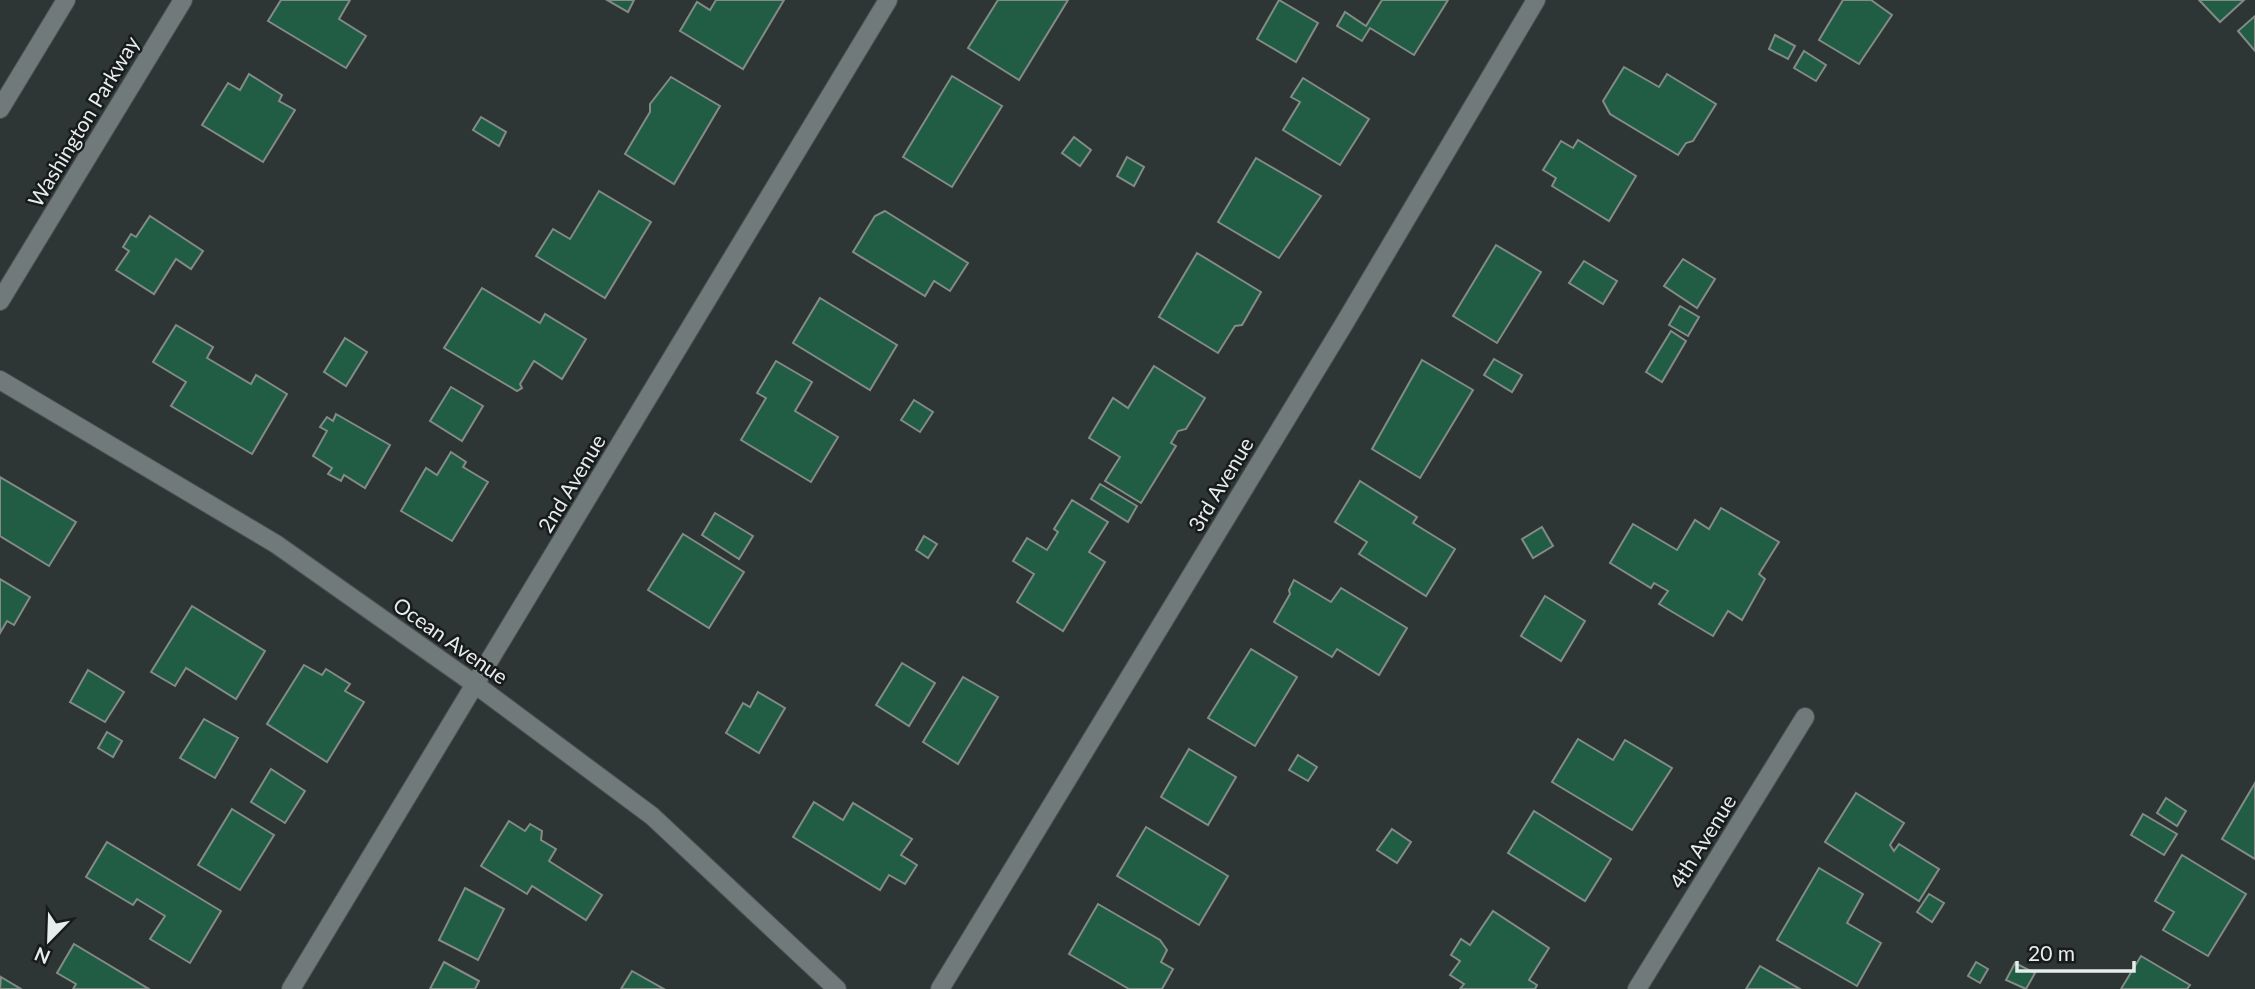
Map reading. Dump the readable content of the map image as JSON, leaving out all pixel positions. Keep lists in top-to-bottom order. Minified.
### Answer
{"streets":{"street":["Washington Parkway","2nd Avenue","3rd Avenue","Ocean Avenue","4th Avenue"]},"crossings":[["2nd Avenue","Ocean Avenue"]],"scale_bar":"20 m","north":"bottom left"}
